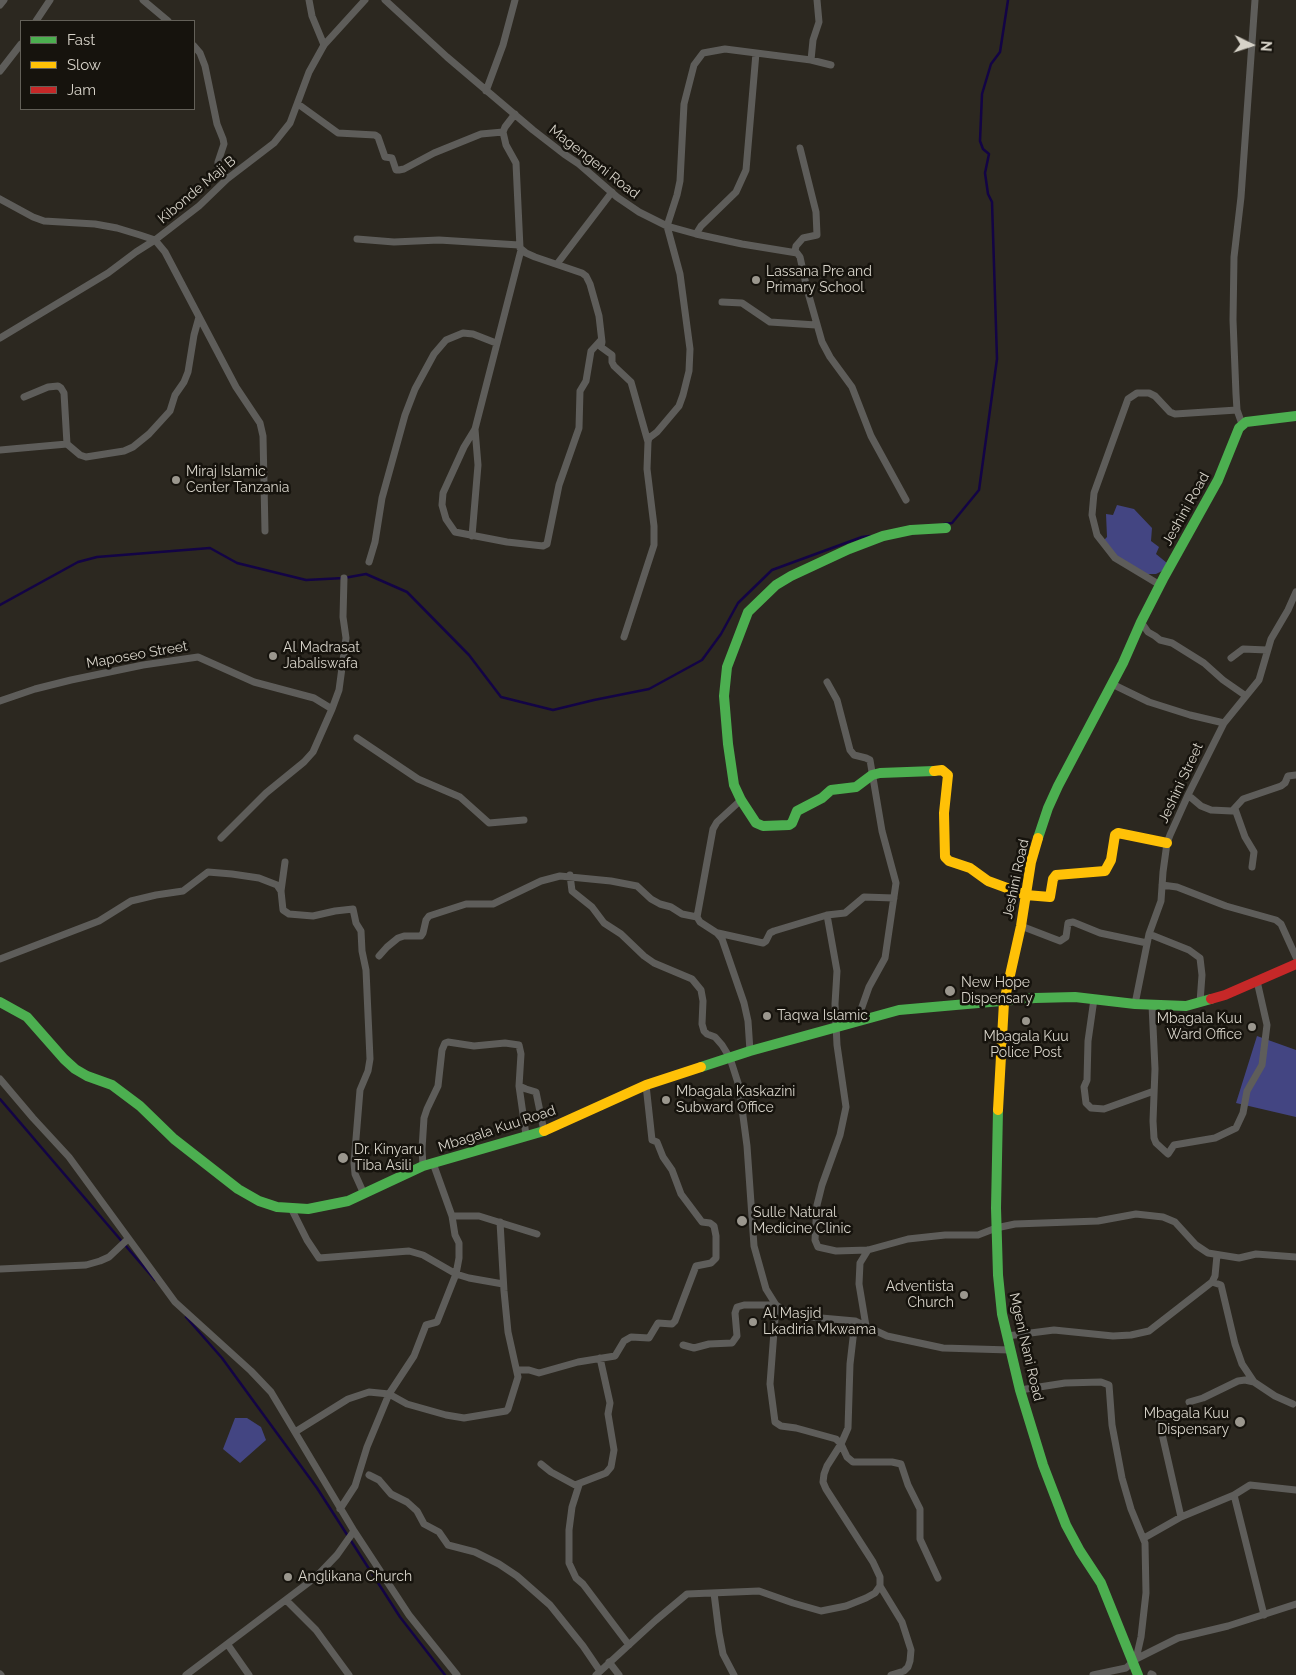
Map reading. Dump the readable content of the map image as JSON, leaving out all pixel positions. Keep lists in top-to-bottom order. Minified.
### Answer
{"streets":{"street":["Magengeni Road","Kibonde Maji B","Jeshini Road","Maposeo Street","Jeshini Street","Mbagala Kuu Road","Mgeni Nani Road"]},"crossings":[["Jeshini Road","Mbagala Kuu Road"],["Jeshini Road","Mgeni Nani Road"],["Jeshini Street","Mbagala Kuu Road"],["Mbagala Kuu Road","Mgeni Nani Road"]],"places":["Lassana Pre and Primary School","Miraj Islamic Center Tanzania","Al Madrasat Jabaliswafa","New Hope Dispensary","Taqwa Islamic","Mbagala Kuu Police Post","Mbagala Kuu Ward Office","Mbagala Kaskazini Subward Office","Dr. Kinyaru Tiba Asili","Sulle Natural Medicine Clinic","Adventista Church","Al Masjid Lkadiria Mkwama","Mbagala Kuu Dispensary","Anglikana Church"],"legend":["Fast","Slow","Jam"],"north":"right"}
